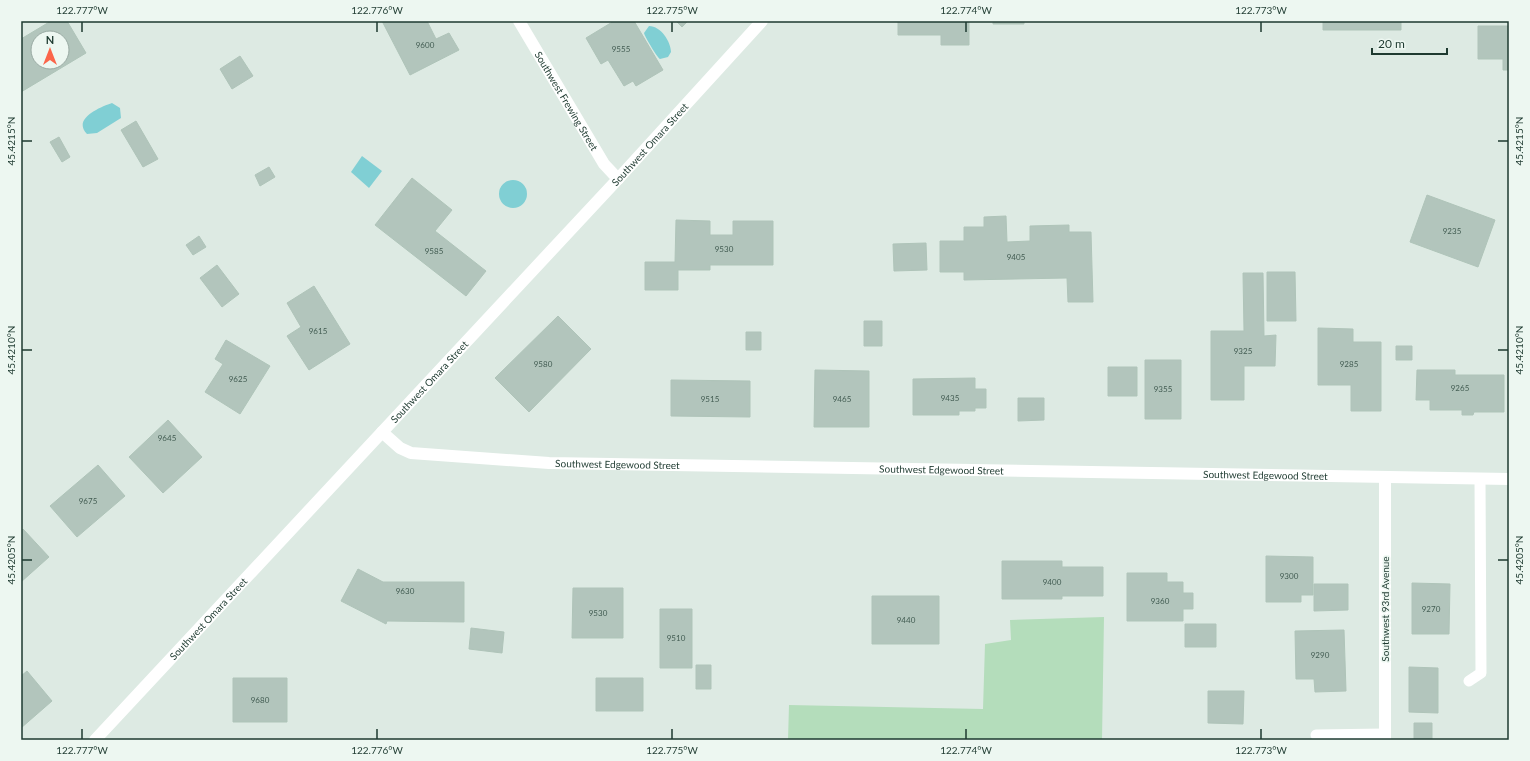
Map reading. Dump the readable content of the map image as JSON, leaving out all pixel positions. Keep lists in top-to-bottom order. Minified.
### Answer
{"streets":{"street":["Southwest Frewing Street","Southwest Omara Street","Southwest Edgewood Street","Southwest 93rd Avenue"]},"crossings":[["Southwest Frewing Street","Southwest Omara Street"],["Southwest Omara Street","Southwest Edgewood Street"],["Southwest Edgewood Street","Southwest 93rd Avenue"]],"house_numbers":["9600","9555","9235","9530","9585","9405","9615","9325","9580","9285","9625","9265","9355","9435","9515","9465","9645","9675","9300","9400","9630","9360","9270","9530","9440","9510","9290","9680"],"scale_bar":"20 m","north":"top","coordinates":["122.777°W","122.776°W","122.775°W","122.774°W","122.773°W","45.4215°N","45.4210°N","45.4205°N"]}
